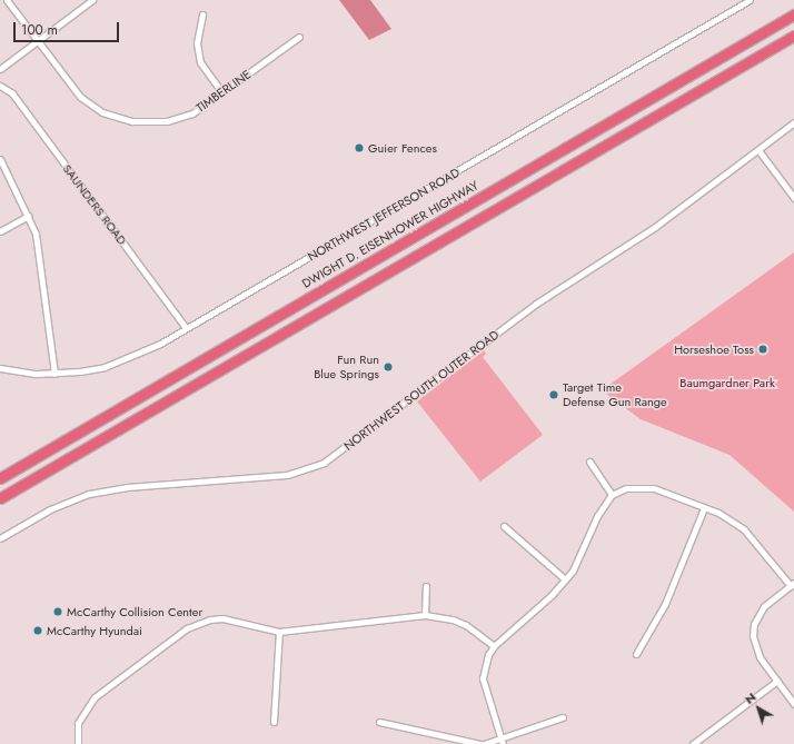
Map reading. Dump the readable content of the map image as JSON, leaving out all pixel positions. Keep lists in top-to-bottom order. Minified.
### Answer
{"streets":{"highway":["DWIGHT D. EISENHOWER HIGHWAY"],"street":["TIMBERLINE","SAUNDERS ROAD","NORTHWEST JEFFERSON ROAD","NORTHWEST SOUTH OUTER ROAD"]},"crossings":[["SAUNDERS ROAD","NORTHWEST JEFFERSON ROAD"]],"parks":["Baumgardner Park"],"places":["Guier Fences","Horseshoe Toss","Fun Run Blue Springs","Target Time Defense Gun Range","McCarthy Collision Center","McCarthy Hyundai"],"scale_bar":"100 m","north":"top left"}
